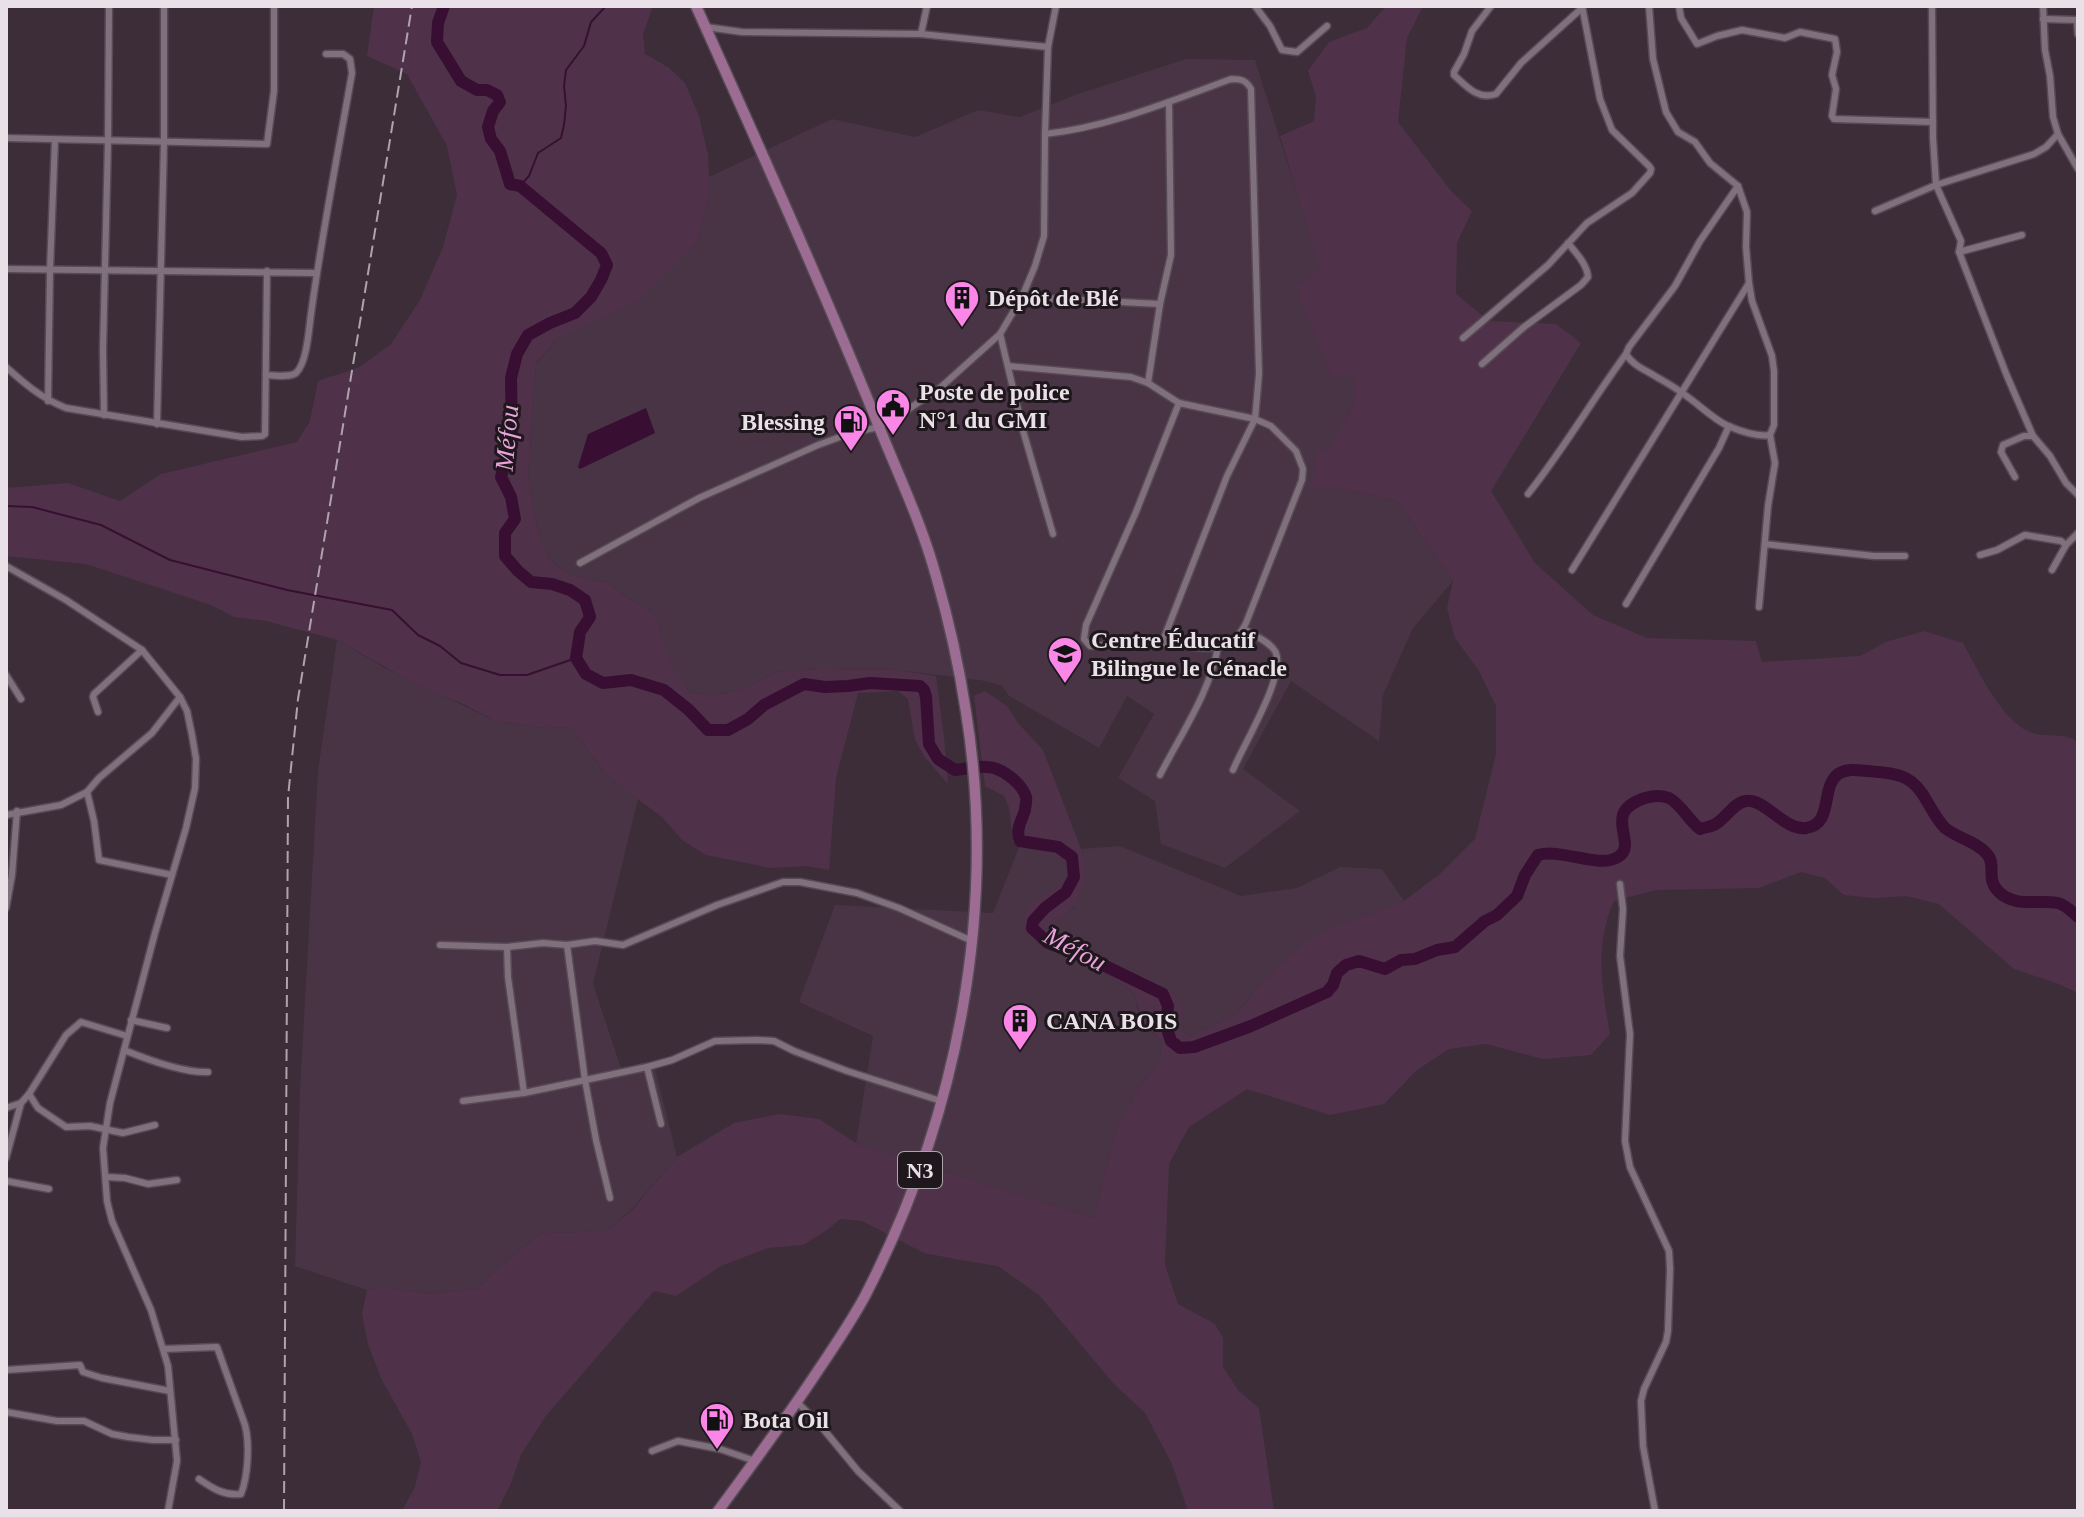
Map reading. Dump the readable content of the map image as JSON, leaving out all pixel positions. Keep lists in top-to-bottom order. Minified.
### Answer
{"streets":{"highway":["N3"]},"water":["Méfou"],"places":{"building":["Dépôt de Blé","CANA BOIS"],"public building":["Poste de police N°1 du GMI"],"fuel station":["Blessing","Bota Oil"],"school or university":["Centre Éducatif Bilingue le Cénacle"]}}
